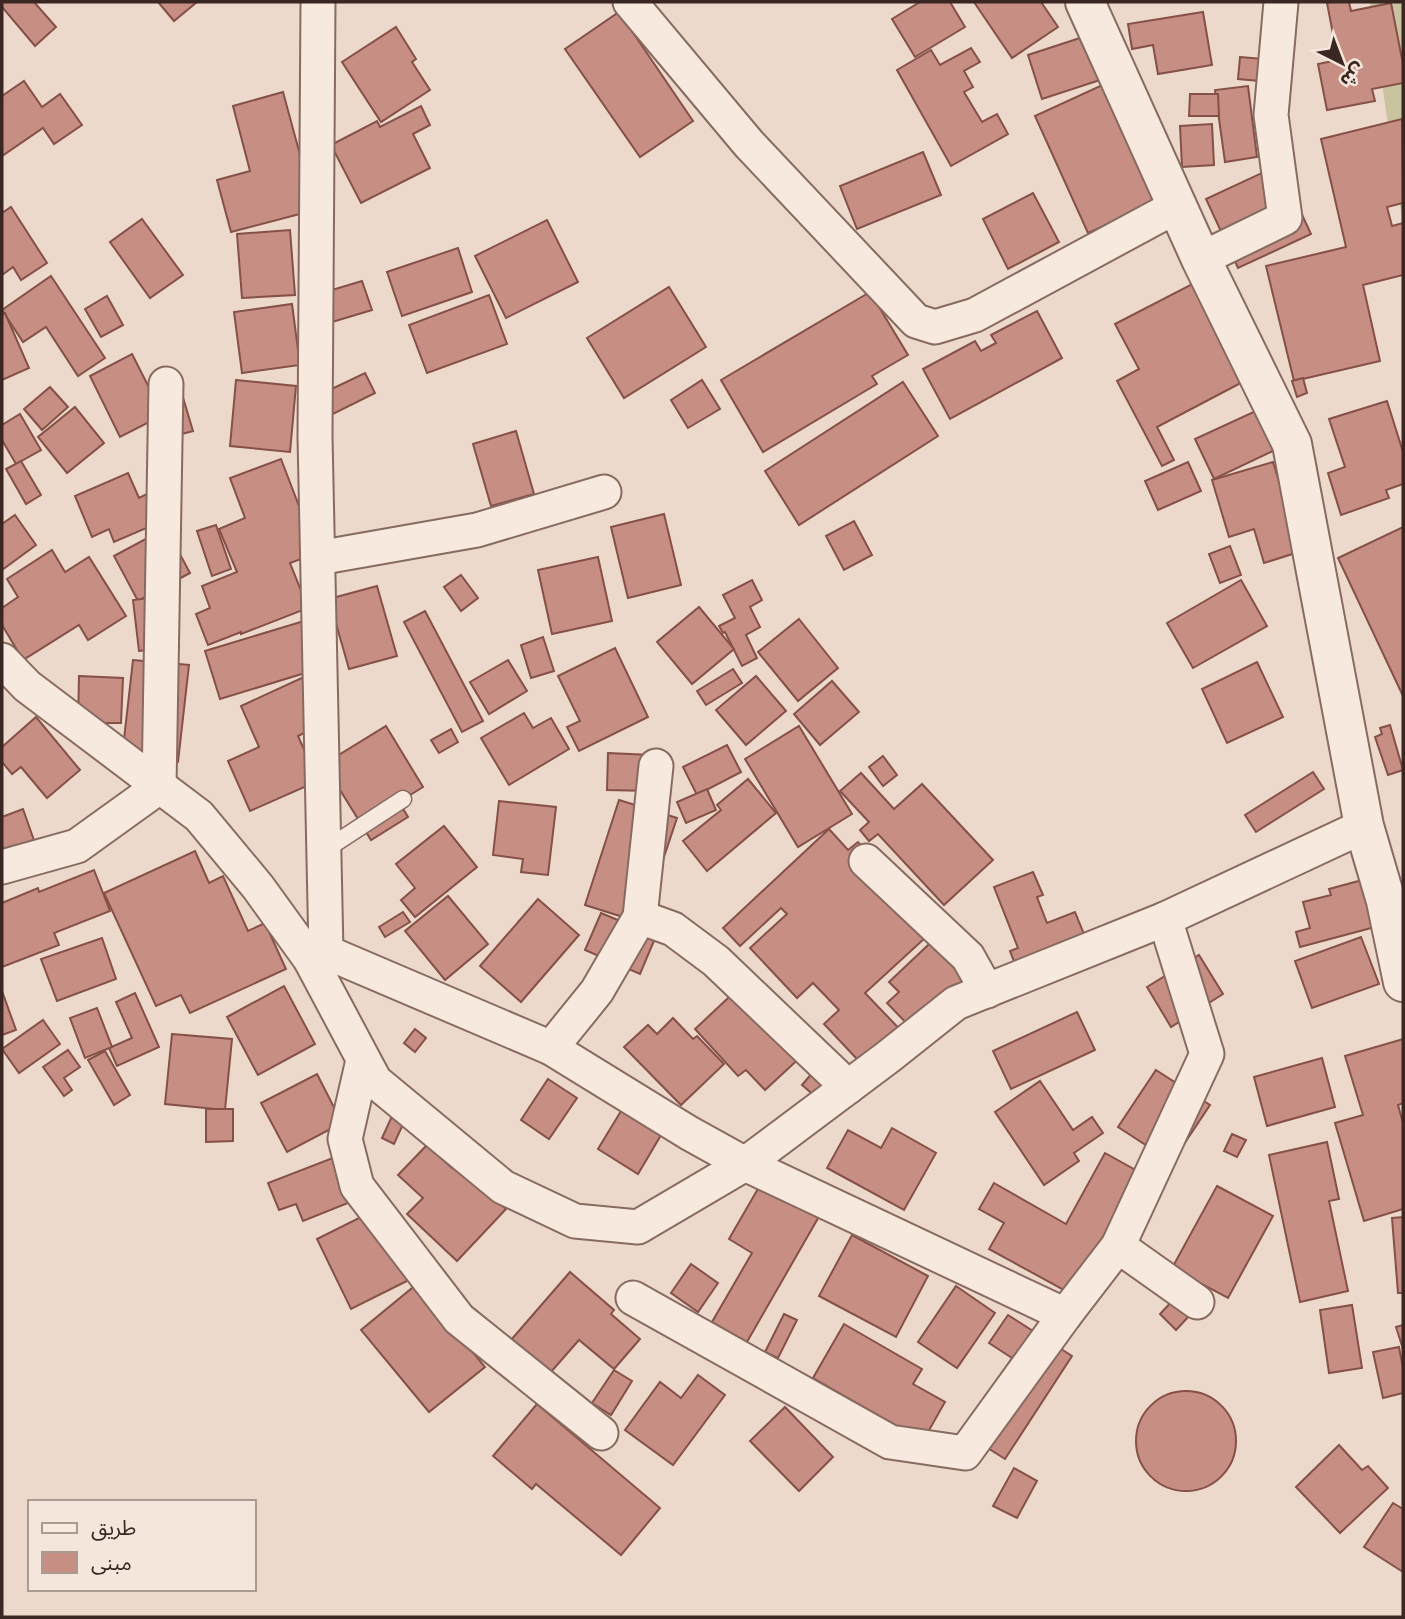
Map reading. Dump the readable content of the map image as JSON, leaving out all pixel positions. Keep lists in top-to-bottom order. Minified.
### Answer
{"legend":["طريق","مبنى"],"north":"bottom right"}
